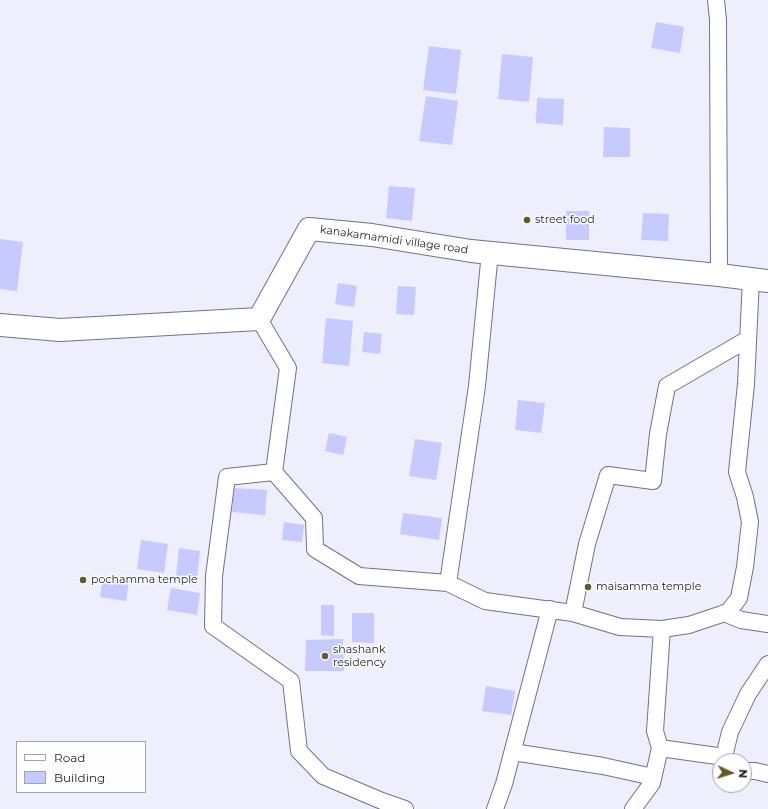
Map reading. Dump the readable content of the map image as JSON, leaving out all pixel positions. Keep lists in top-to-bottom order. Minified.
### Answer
{"streets":{"street":["kanakamamidi village road"]},"places":["street food","pochamma temple","maisamma temple","shashank residency"],"legend":["Road","Building"],"north":"right"}
